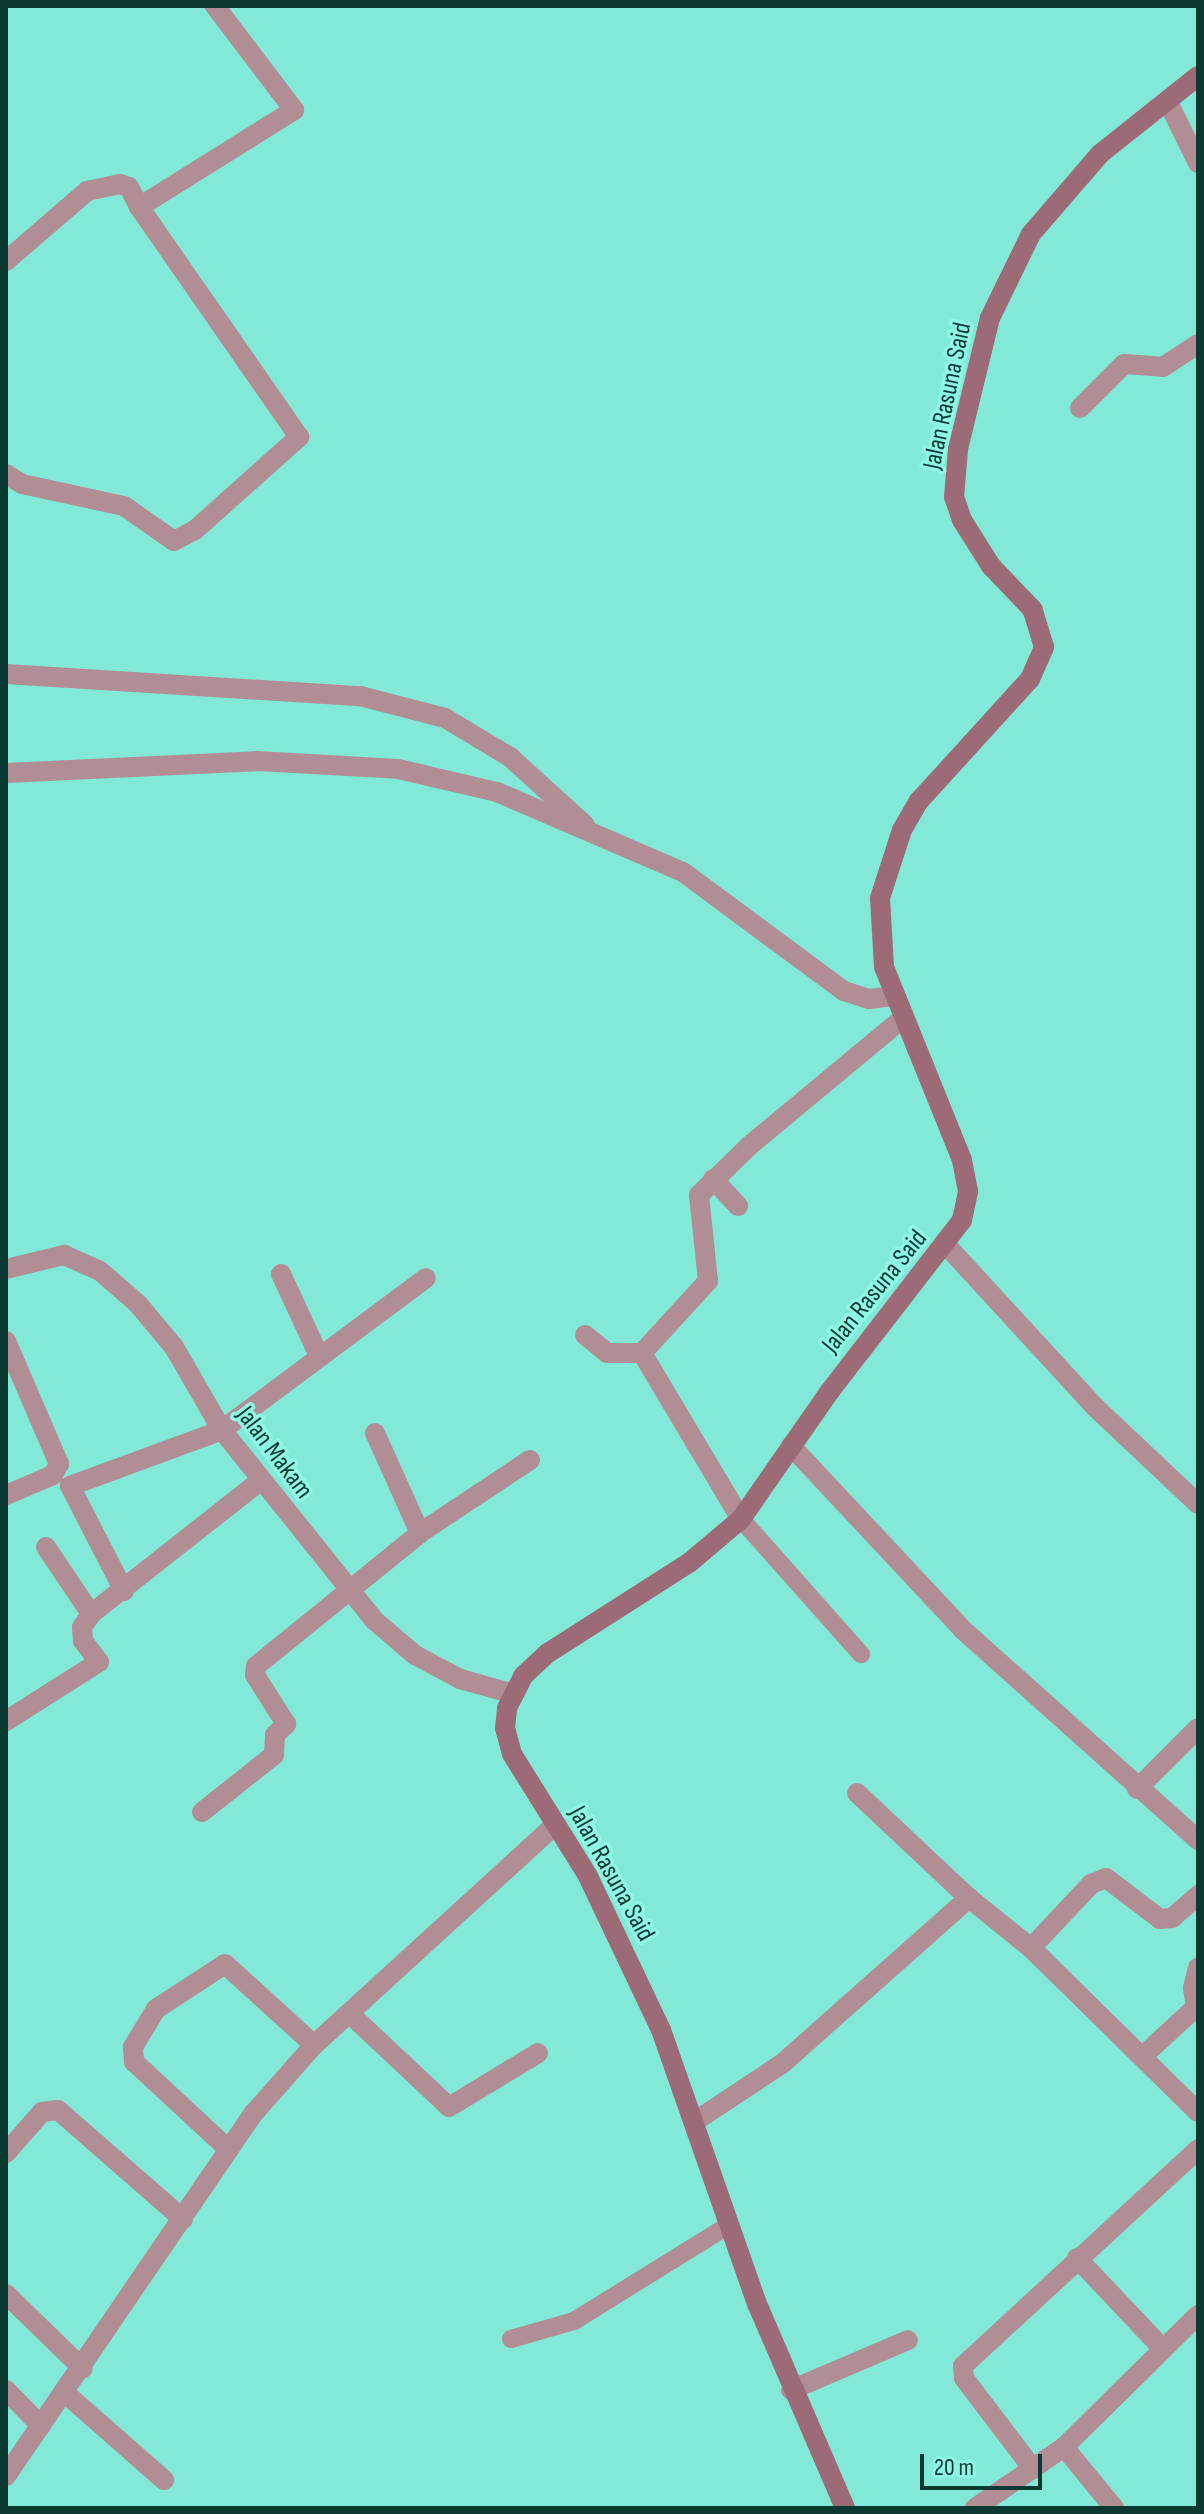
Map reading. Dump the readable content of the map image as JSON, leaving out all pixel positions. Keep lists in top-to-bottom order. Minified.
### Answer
{"streets":{"main road":["Jalan Rasuna Said"],"street":["Jalan Makam"]},"crossings":[["Jalan Rasuna Said","Jalan Makam"]],"scale_bar":"20 m"}
